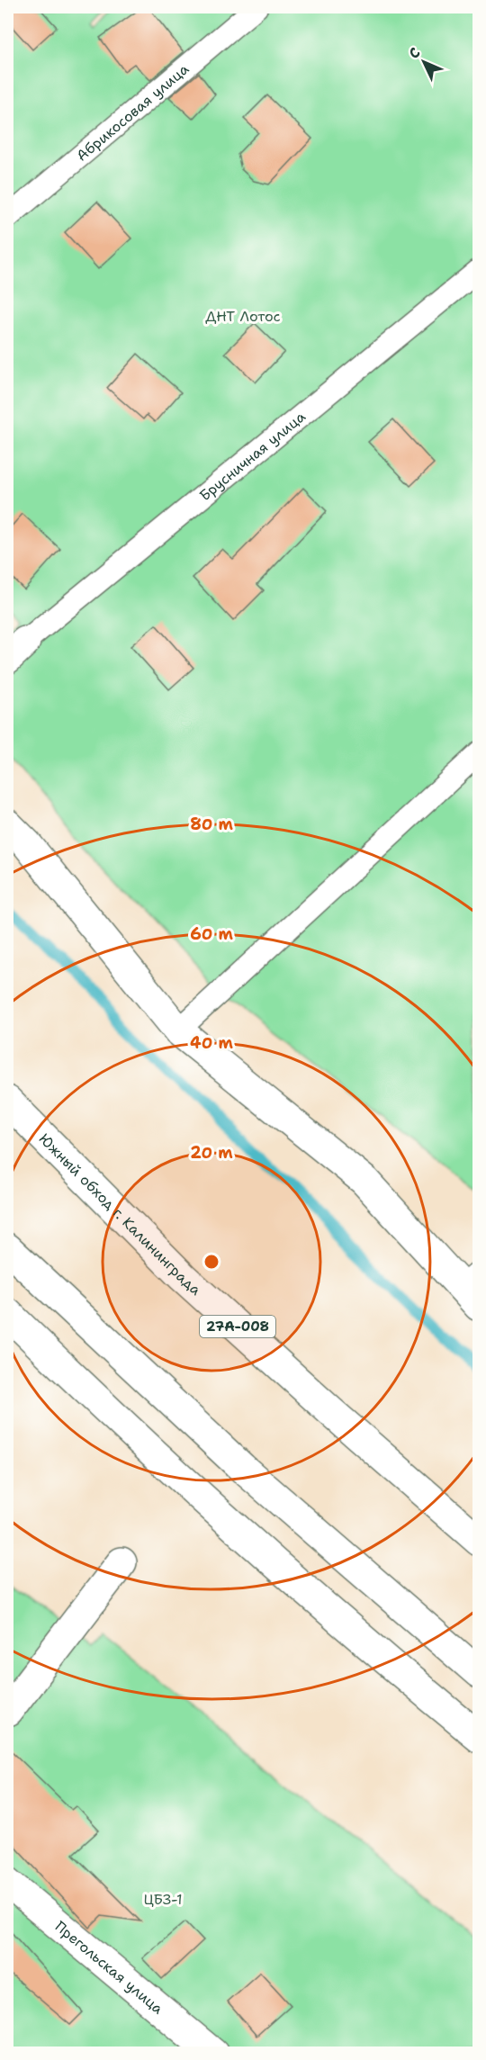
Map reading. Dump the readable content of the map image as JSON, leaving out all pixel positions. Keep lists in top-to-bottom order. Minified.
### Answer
{"streets":{"main road":["Южный обход г. Калининграда","27А-008","Прегольская улица"],"lane":["Абрикосовая улица","Брусничная улица"]},"parks":["ДНТ Лотос","ЦБЗ-1"],"north":"top left","rings":["80 m","60 m","40 m","20 m"]}
